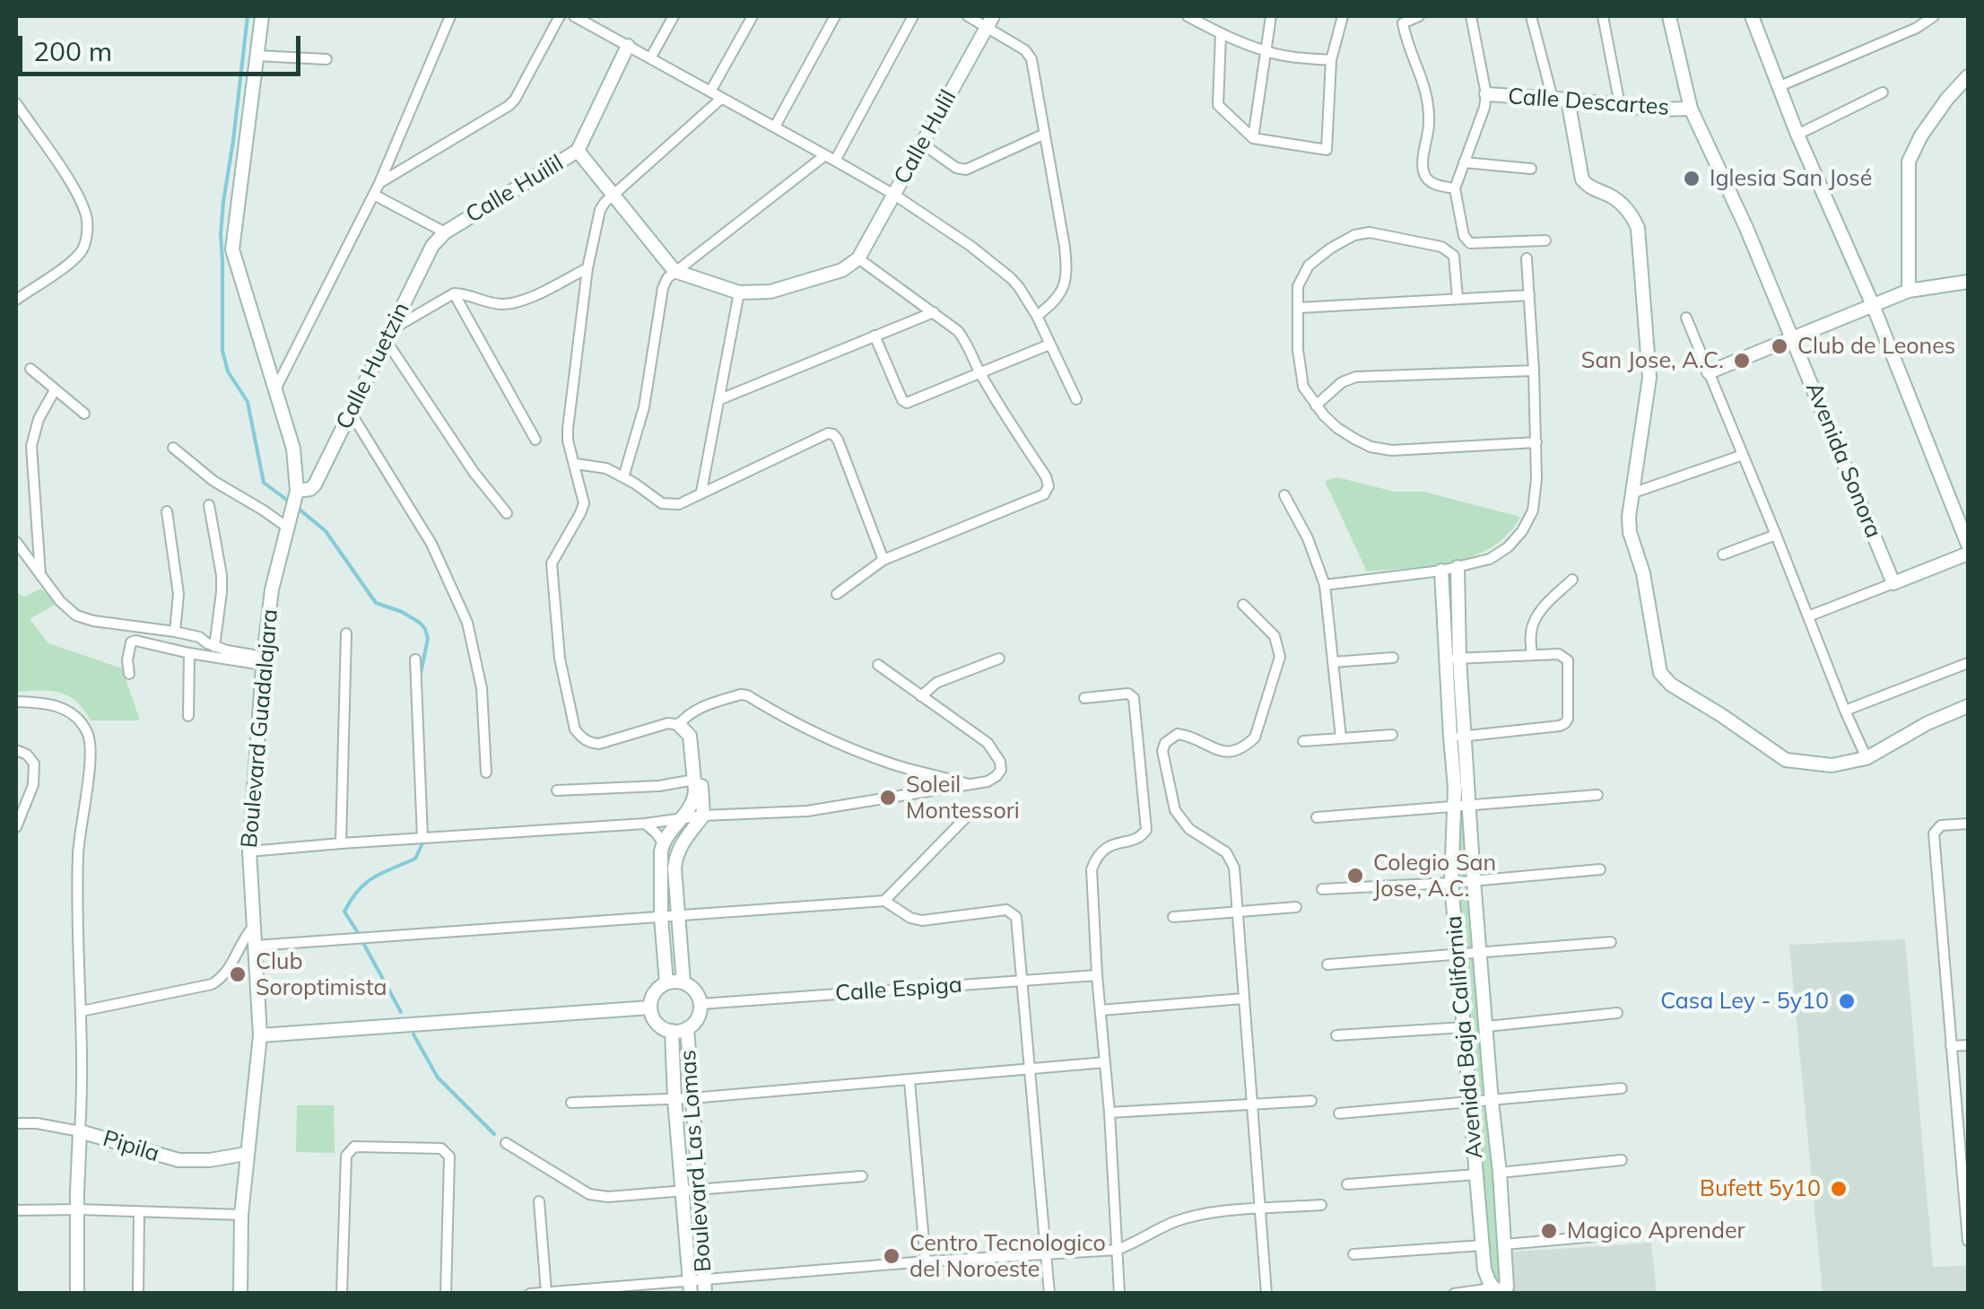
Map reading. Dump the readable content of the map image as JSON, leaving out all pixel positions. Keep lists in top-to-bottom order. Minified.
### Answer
{"streets":{"street":["Calle Descartes","Calle Hulil","Calle Huilil","Calle Huetzin","Avenida Sonora","Boulevard Guadalajara","Calle Espiga","Avenida Baja California","Pipila","Boulevard Las Lomas"]},"crossings":[["Calle Huilil","Calle Huetzin"],["Calle Huetzin","Boulevard Guadalajara"],["Boulevard Guadalajara","Pipila"],["Calle Espiga","Boulevard Las Lomas"]],"places":["Iglesia San José","Club de Leones","San Jose, A.C.","Soleil Montessori","Colegio San Jose, A.C.","Club Soroptimista","Casa Ley - 5y10","Bufett 5y10","Magico Aprender","Centro Tecnologico del Noroeste"],"scale_bar":"200 m"}
